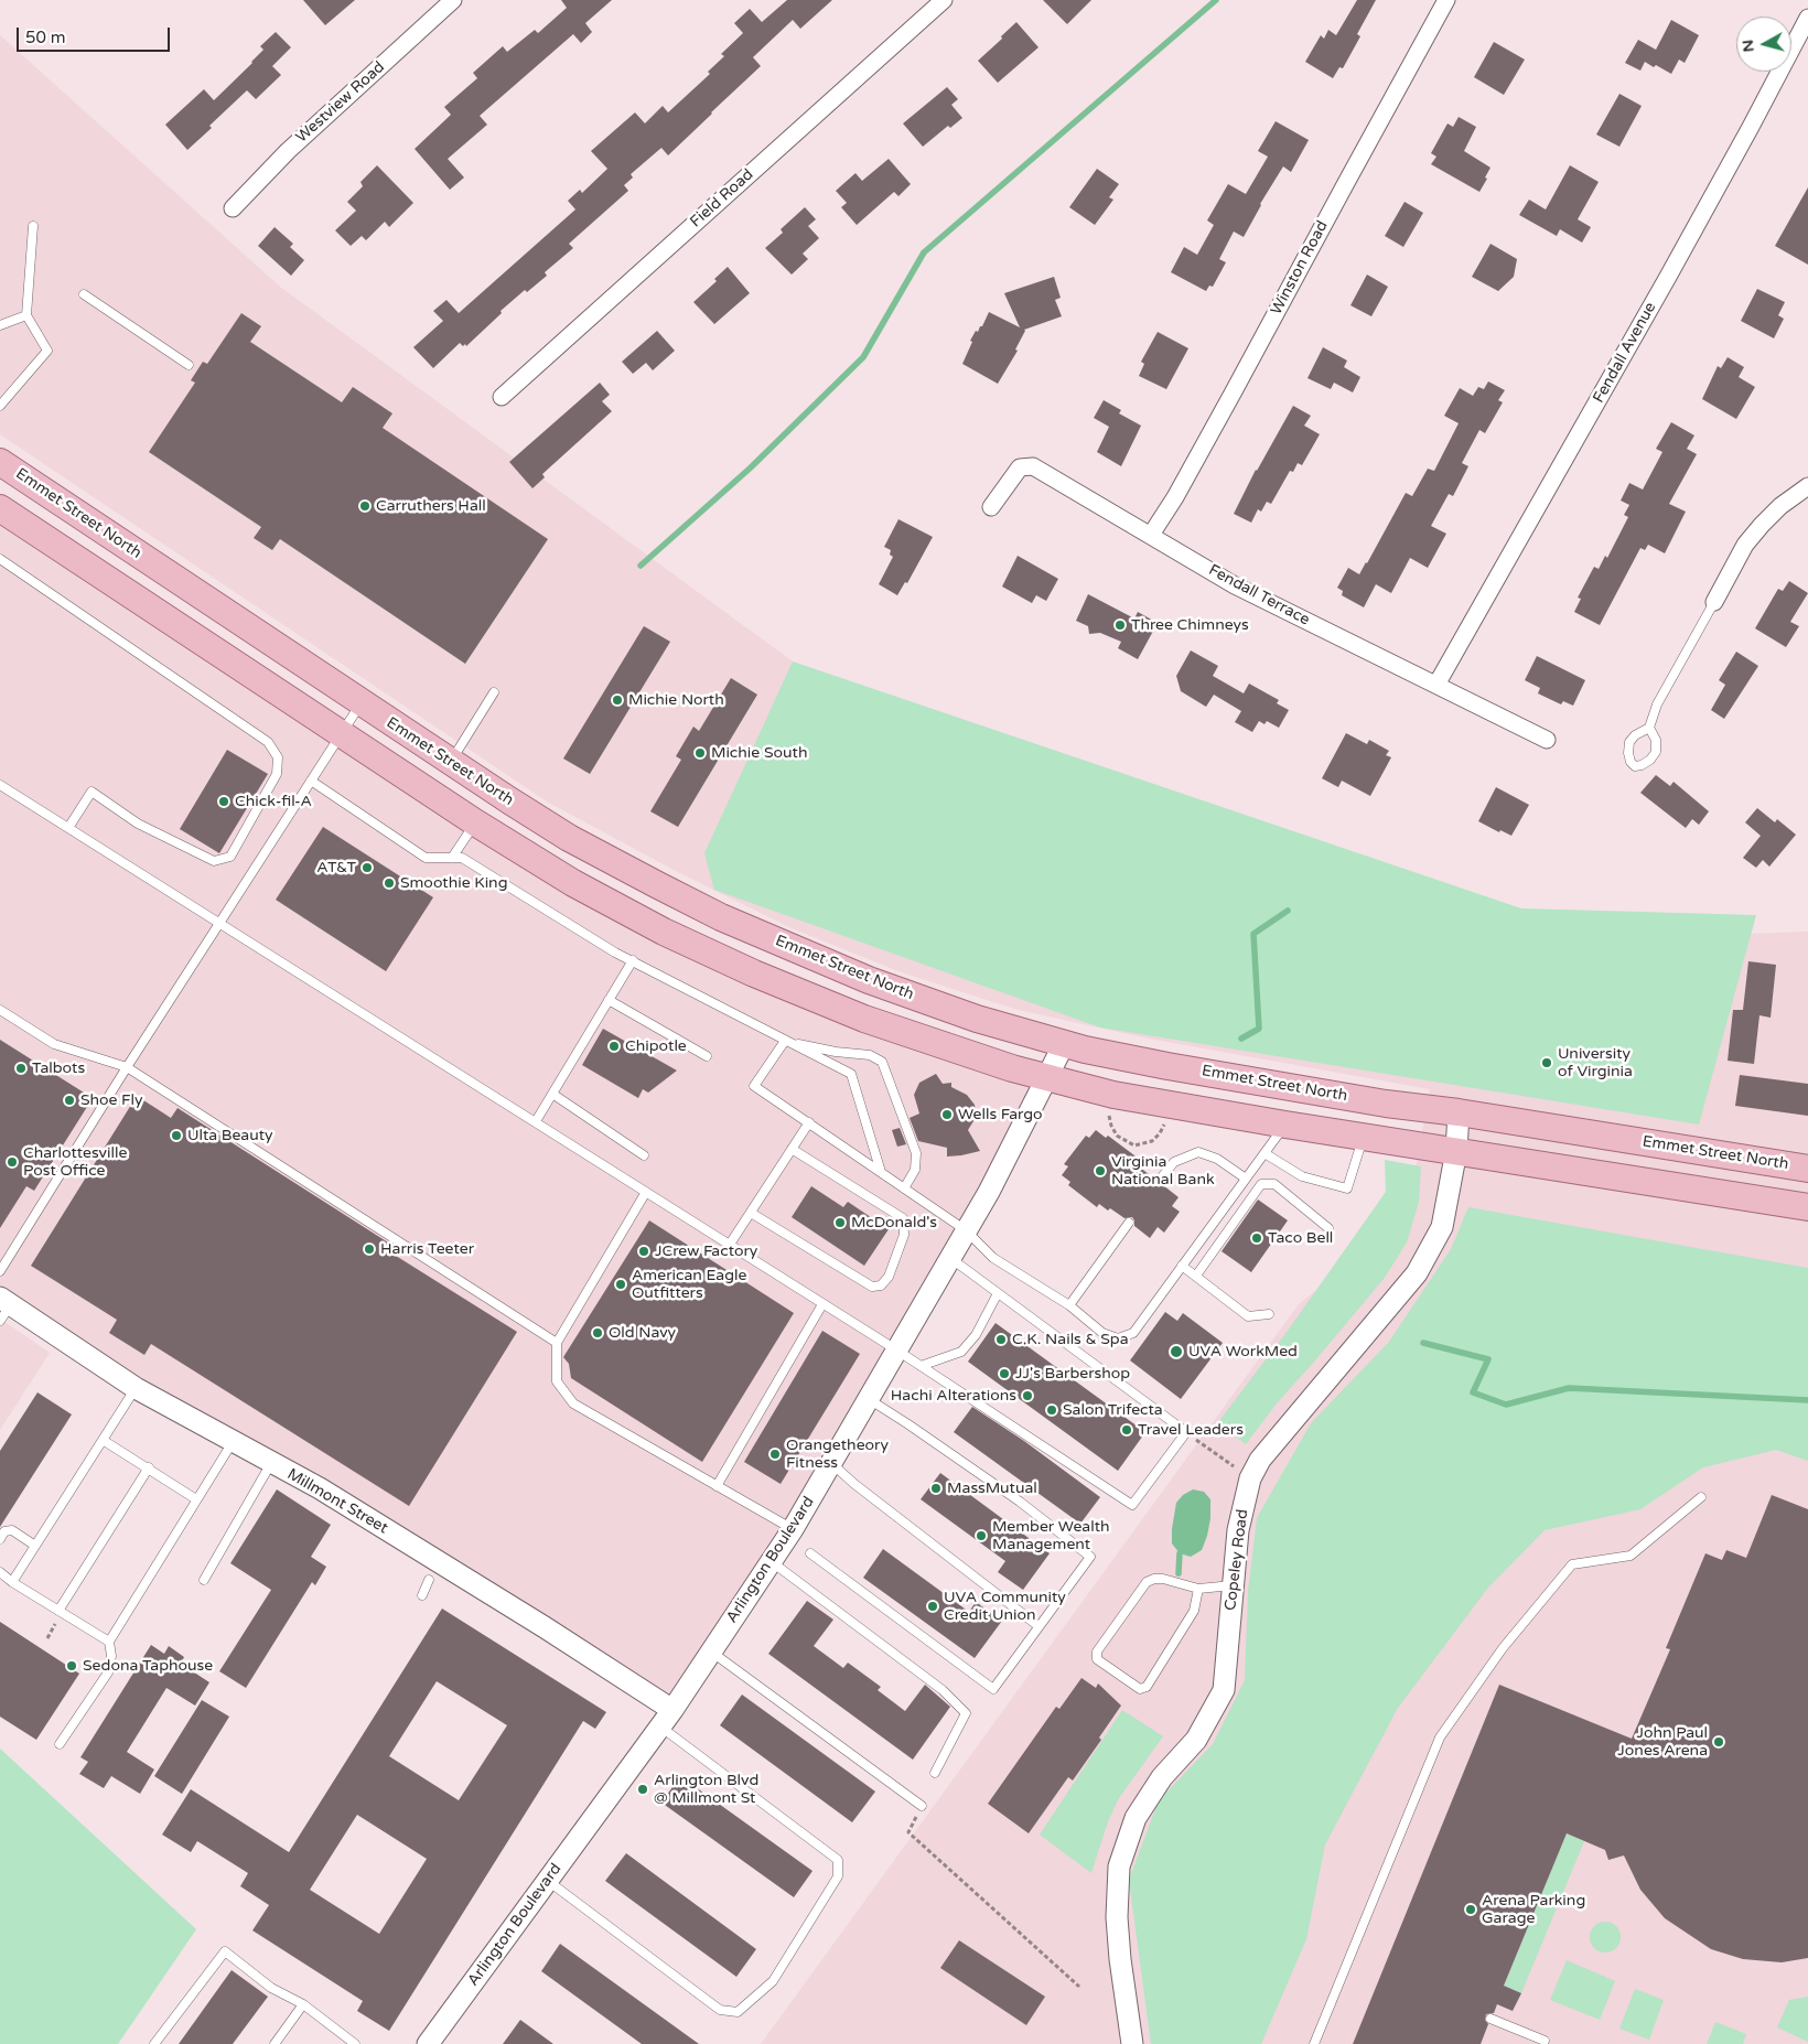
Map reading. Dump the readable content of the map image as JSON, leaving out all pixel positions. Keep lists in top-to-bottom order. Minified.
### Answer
{"streets":{"main road":["Emmet Street North"],"street":["Westview Road","Field Road","Winston Road","Fendall Avenue","Fendall Terrace","Millmont Street","Arlington Boulevard","Copeley Road"]},"crossings":[["Winston Road","Fendall Terrace"],["Fendall Avenue","Fendall Terrace"],["Emmet Street North","Arlington Boulevard"],["Emmet Street North","Copeley Road"],["Millmont Street","Arlington Boulevard"]],"places":["Carruthers Hall","Three Chimneys","Michie North","Michie South","Chick-fil-A","AT&T","Smoothie King","Chipotle","University of Virginia","Talbots","Shoe Fly","Wells Fargo","Ulta Beauty","Charlottesville Post Office","Virginia National Bank","McDonald's","Taco Bell","Harris Teeter","JCrew Factory","American Eagle Outfitters","Old Navy","C.K. Nails & Spa","UVA WorkMed","JJ's Barbershop","Hachi Alterations","Salon Trifecta","Travel Leaders","Orangetheory Fitness","MassMutual","Member Wealth Management","UVA Community Credit Union","Sedona Taphouse","John Paul Jones Arena","Arlington Blvd @ Millmont St","Arena Parking Garage"],"scale_bar":"50 m","north":"left"}
